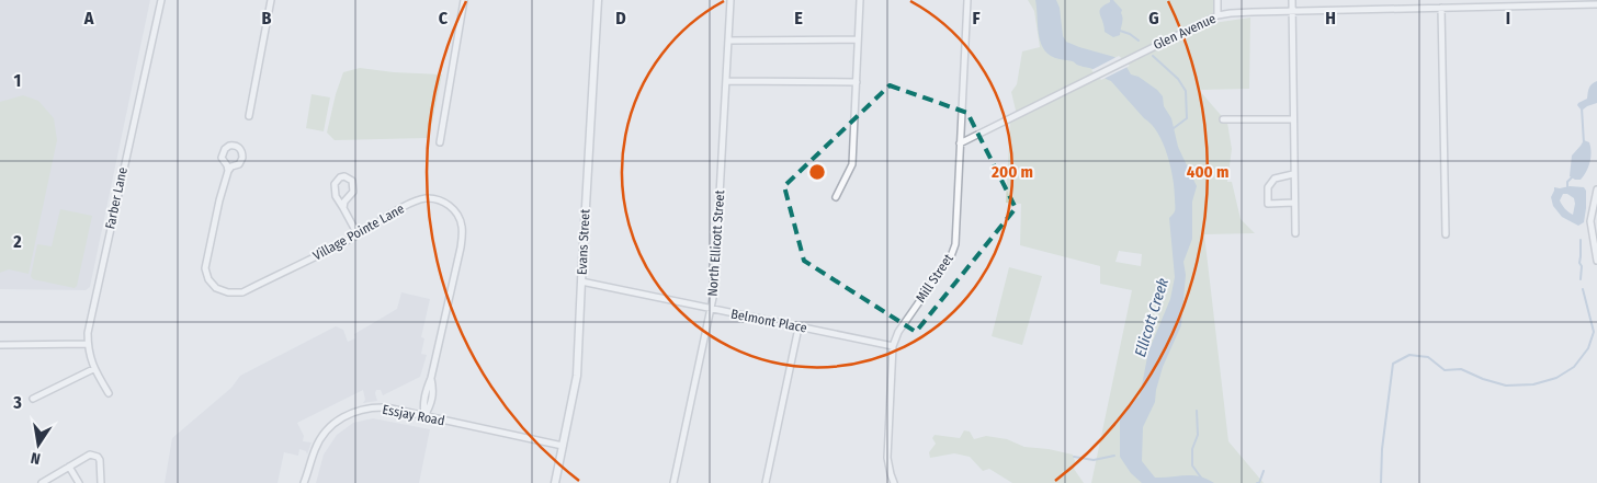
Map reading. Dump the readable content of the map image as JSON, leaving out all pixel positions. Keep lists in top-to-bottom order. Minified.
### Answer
{"streets":{"street":["Glen Avenue","Farber Lane","Village Pointe Lane","Evans Street","North Ellicott Street","Mill Street","Belmont Place","Essjay Road"]},"crossings":[["Glen Avenue","Mill Street"],["Village Pointe Lane","Essjay Road"],["Evans Street","Belmont Place"],["Evans Street","Essjay Road"],["North Ellicott Street","Belmont Place"],["Mill Street","Belmont Place"]],"water":["Ellicott Creek"],"north":"bottom","grid":{"columns":["A","B","C","D","E","F","G","H","I"],"rows":["1","2","3"]},"rings":["200 m","400 m"]}
